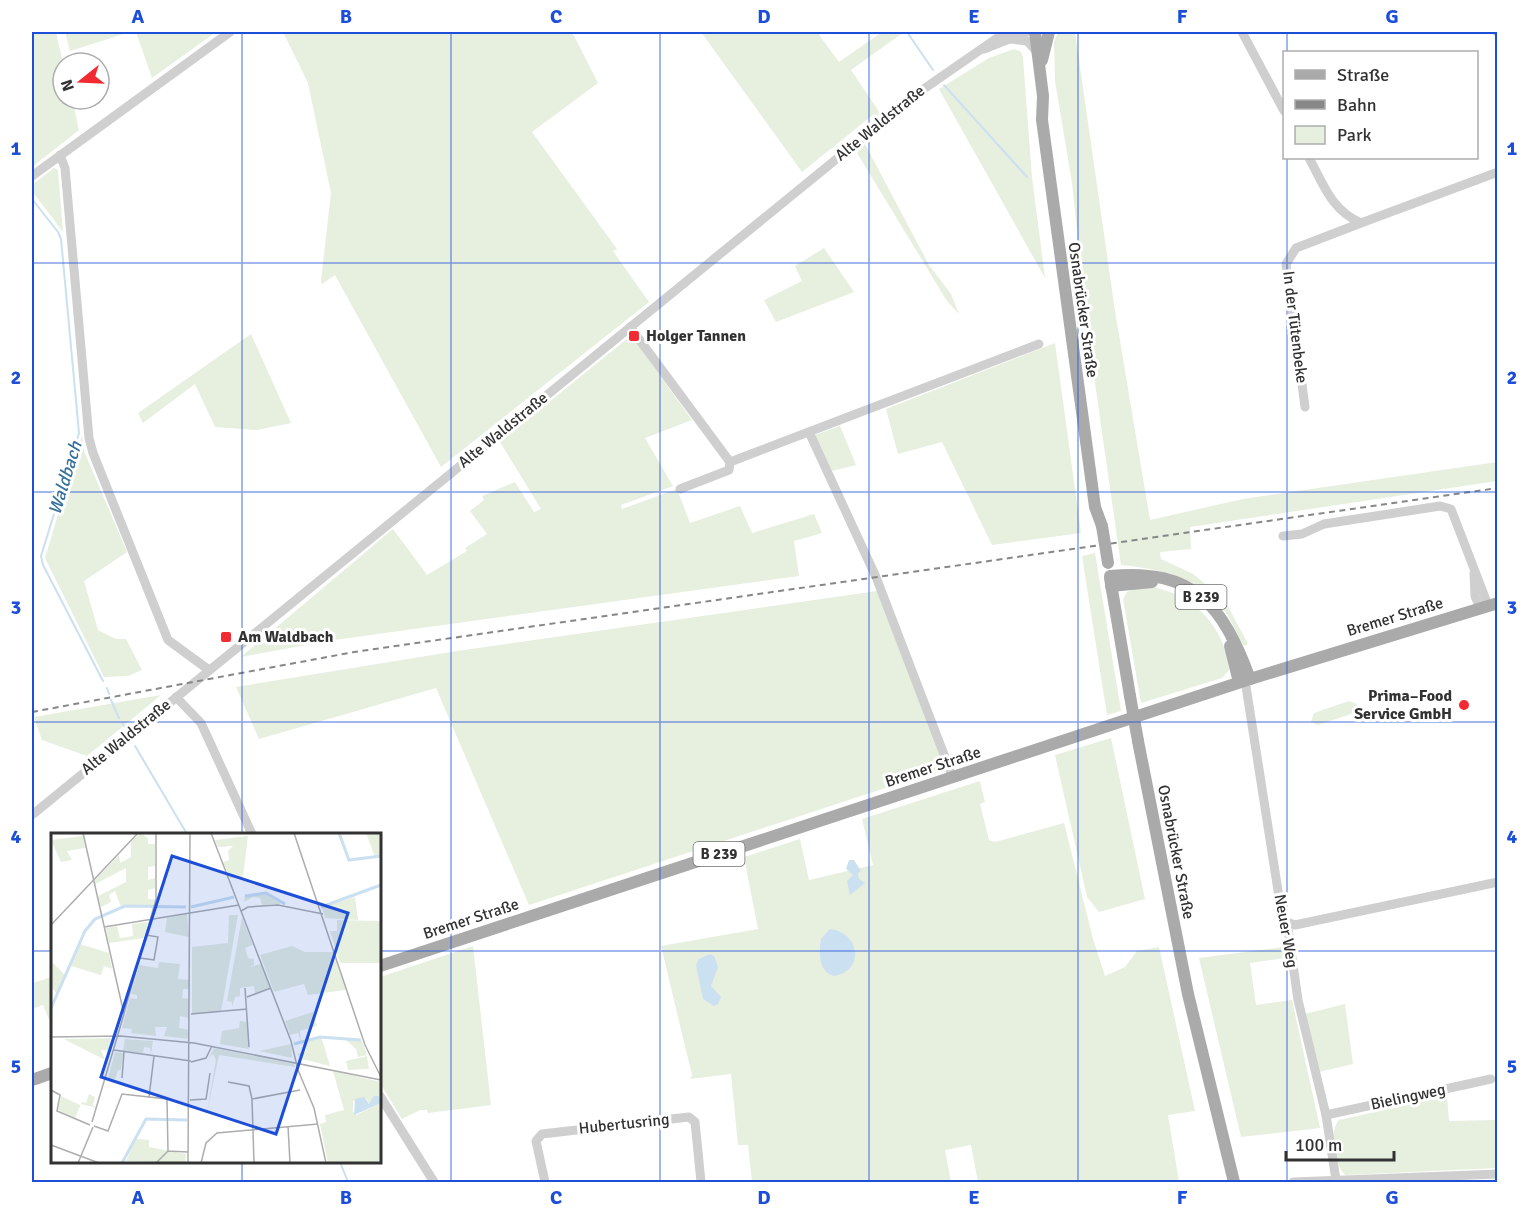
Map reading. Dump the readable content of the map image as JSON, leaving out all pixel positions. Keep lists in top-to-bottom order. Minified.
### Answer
{"streets":{"main road":["Osnabrücker Straße","B 239","Bremer Straße"],"street":["Alte Waldstraße","In der Tütenbeke","Neuer Weg","Bielingweg","Hubertusring"]},"crossings":[["Osnabrücker Straße","B 239"],["B 239","Bremer Straße"],["B 239","Neuer Weg"],["Bremer Straße","Neuer Weg"],["Neuer Weg","Bielingweg"]],"water":["Waldbach"],"places":{"transit":["Holger Tannen","Am Waldbach"],"other":["Prima–Food Service GmbH"]},"legend":["Straße","Bahn","Park"],"scale_bar":"100 m","north":"left","grid":{"columns":["A","B","C","D","E","F","G"],"rows":["1","2","3","4","5"]}}
